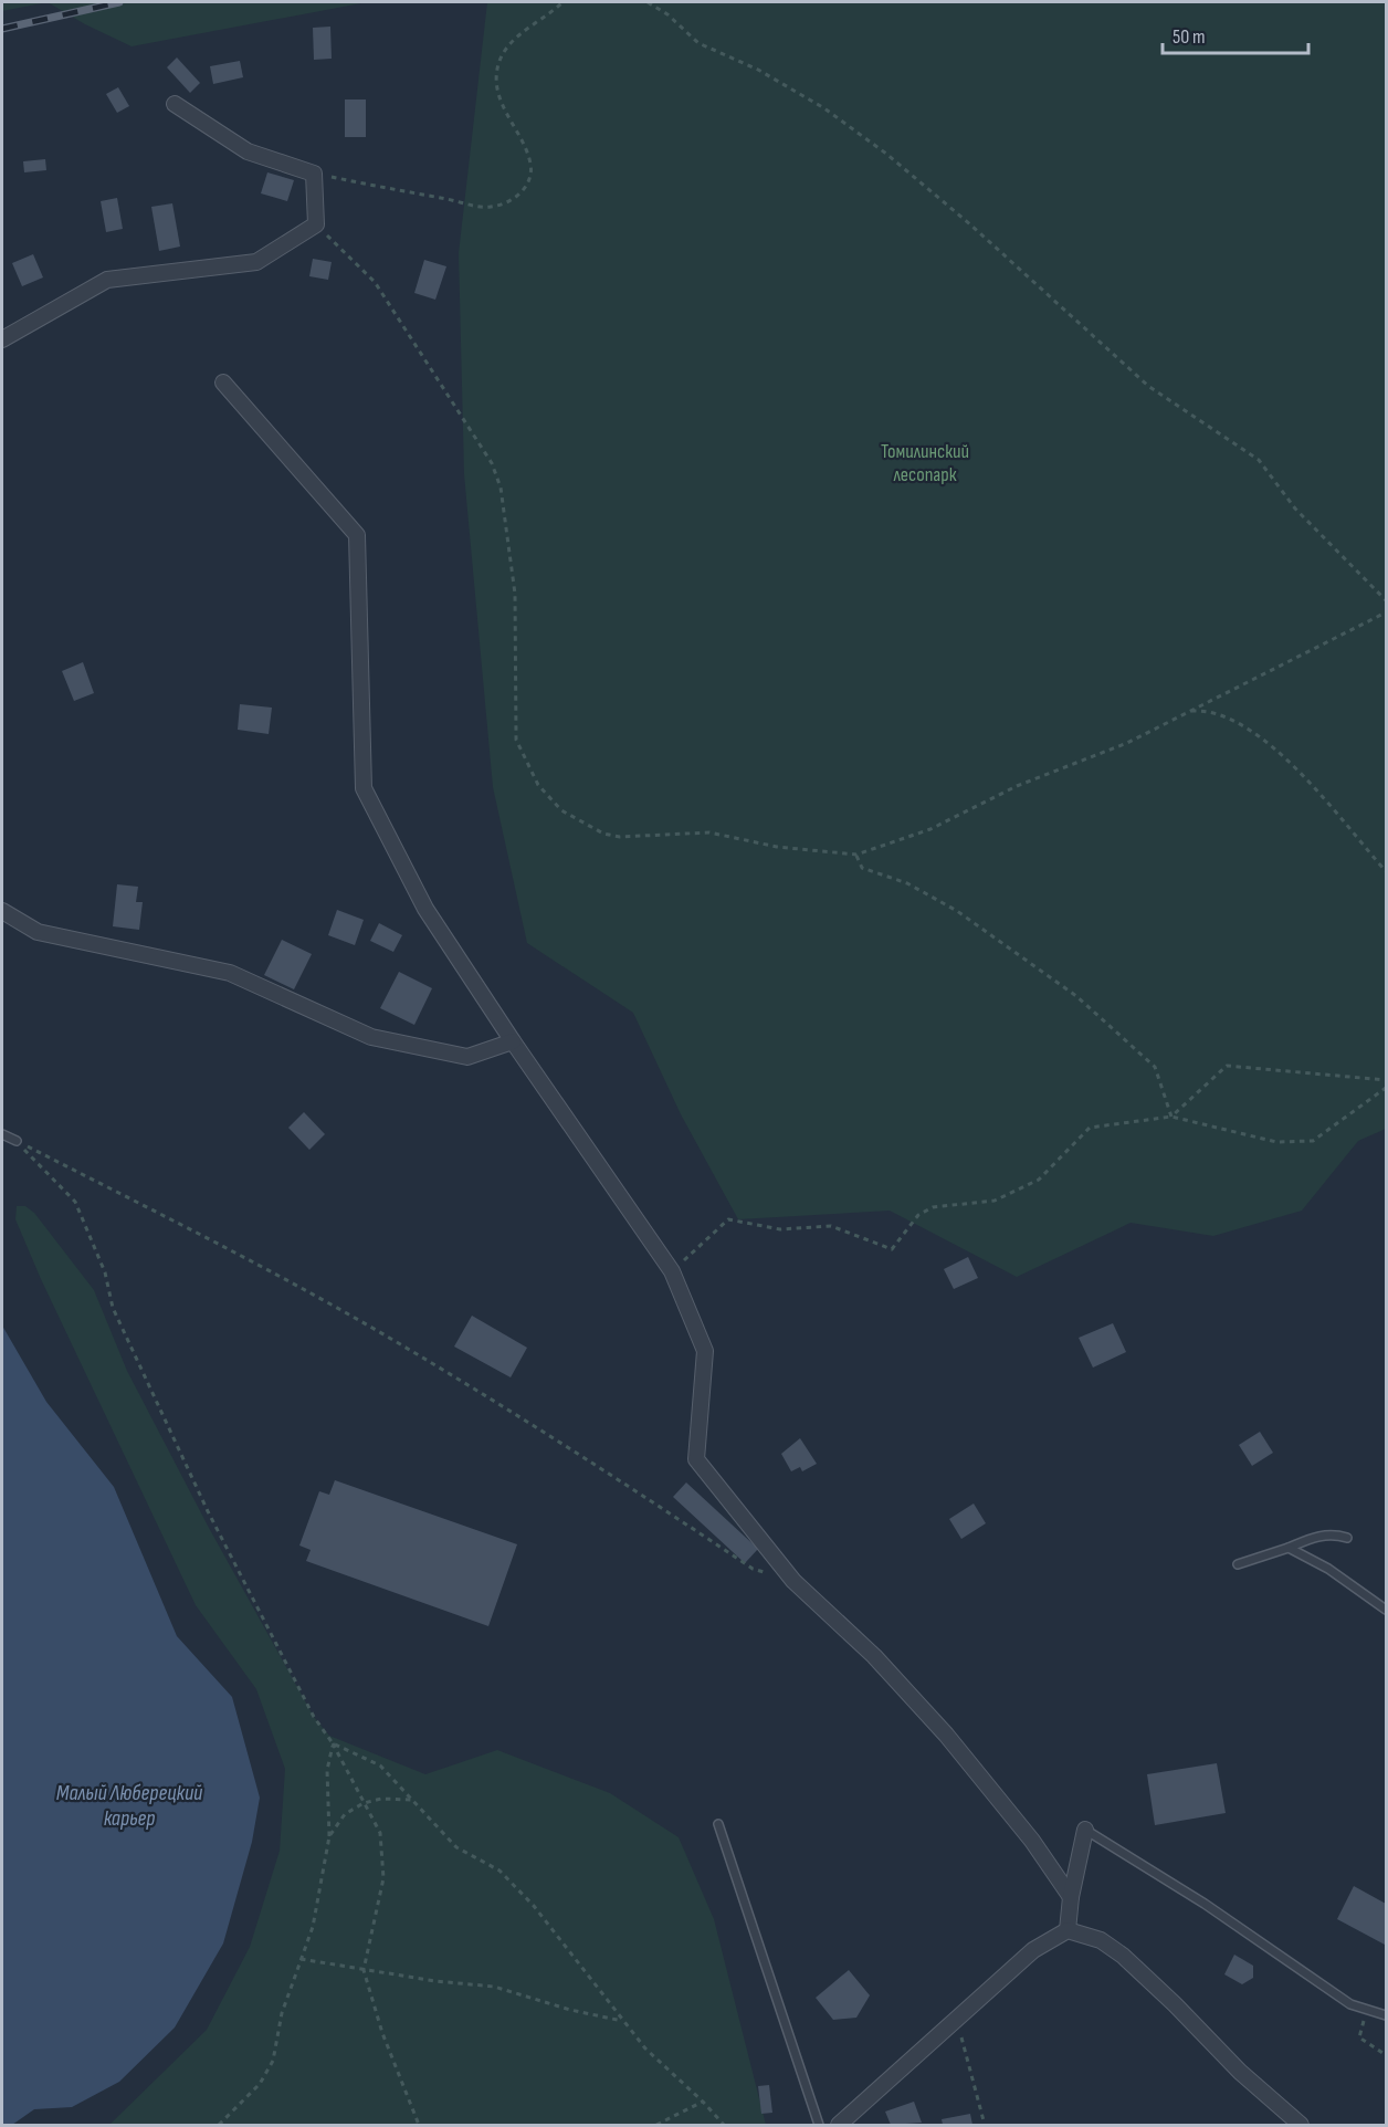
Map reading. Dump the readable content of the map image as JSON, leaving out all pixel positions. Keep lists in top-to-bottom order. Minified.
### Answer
{"water":["Малый Люберецкий карьер"],"parks":["Томилинский лесопарк"],"scale_bar":"50 m"}
